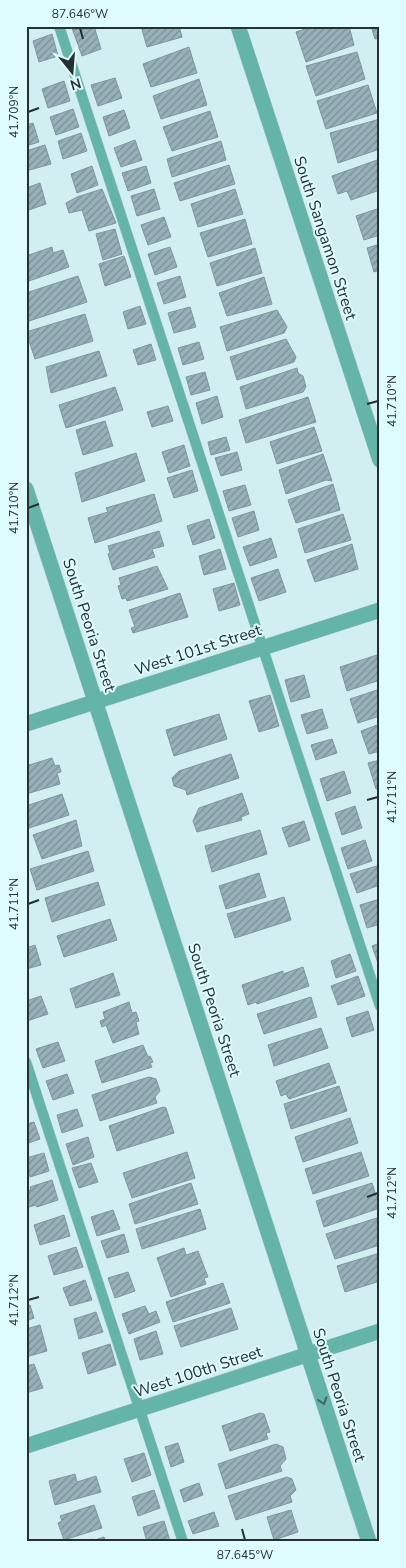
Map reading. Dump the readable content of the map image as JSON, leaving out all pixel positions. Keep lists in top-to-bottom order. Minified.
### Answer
{"streets":{"street":["South Sangamon Street","South Peoria Street","West 101st Street","West 100th Street"]},"crossings":[["South Peoria Street","West 101st Street"],["South Peoria Street","West 100th Street"]],"north":"bottom","coordinates":["87.646°W","41.709°N","41.710°N","41.711°N","41.712°N","87.645°W"]}
